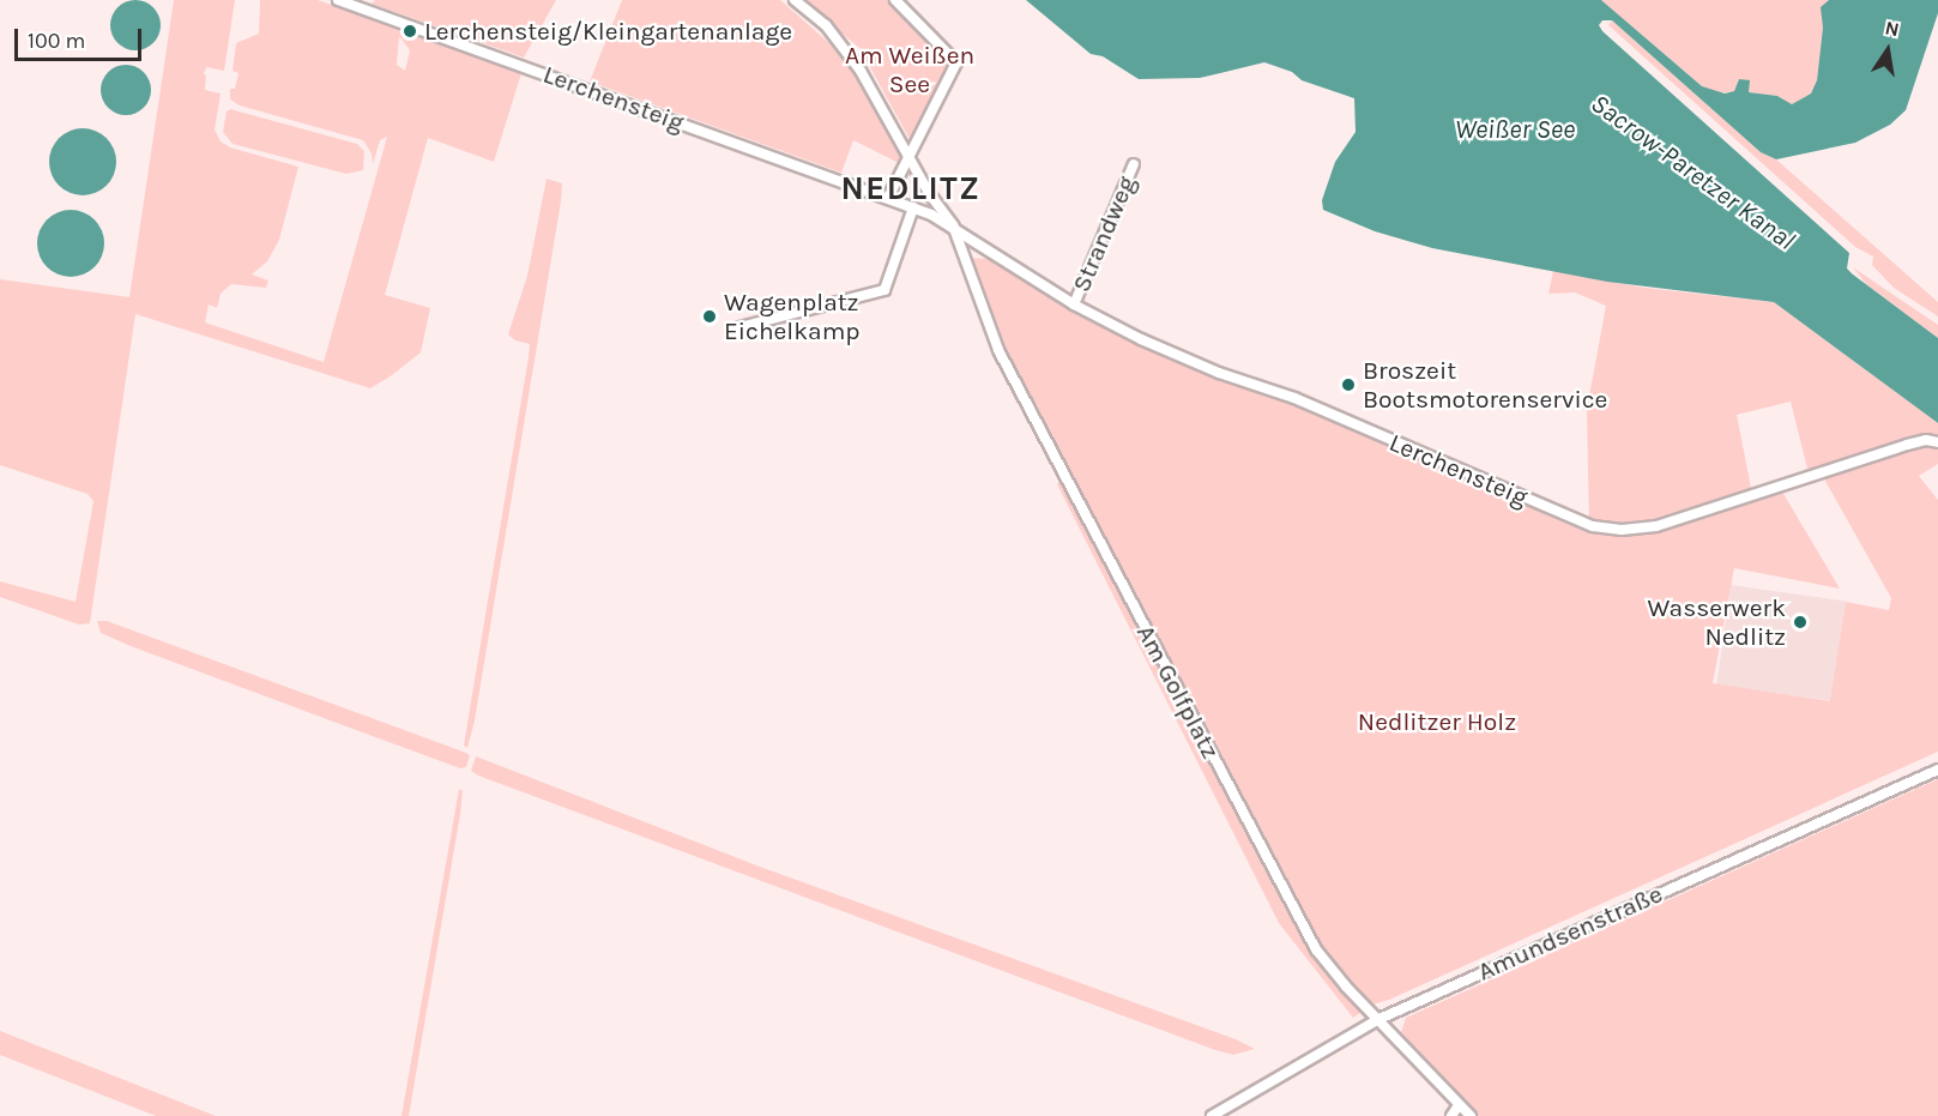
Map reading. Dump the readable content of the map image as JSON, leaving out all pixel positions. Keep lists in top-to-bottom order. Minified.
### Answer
{"streets":{"street":["Lerchensteig","Strandweg","Am Golfplatz","Amundsenstraße"]},"crossings":[["Lerchensteig","Strandweg"],["Lerchensteig","Am Golfplatz"],["Am Golfplatz","Amundsenstraße"]],"districts":["NEDLITZ"],"water":["Weißer See","Sacrow-Paretzer Kanal"],"parks":["Am Weißen See","Nedlitzer Holz"],"places":["Lerchensteig/Kleingartenanlage","Wagenplatz Eichelkamp","Broszeit Bootsmotorenservice","Wasserwerk Nedlitz"],"scale_bar":"100 m","north":"top"}
